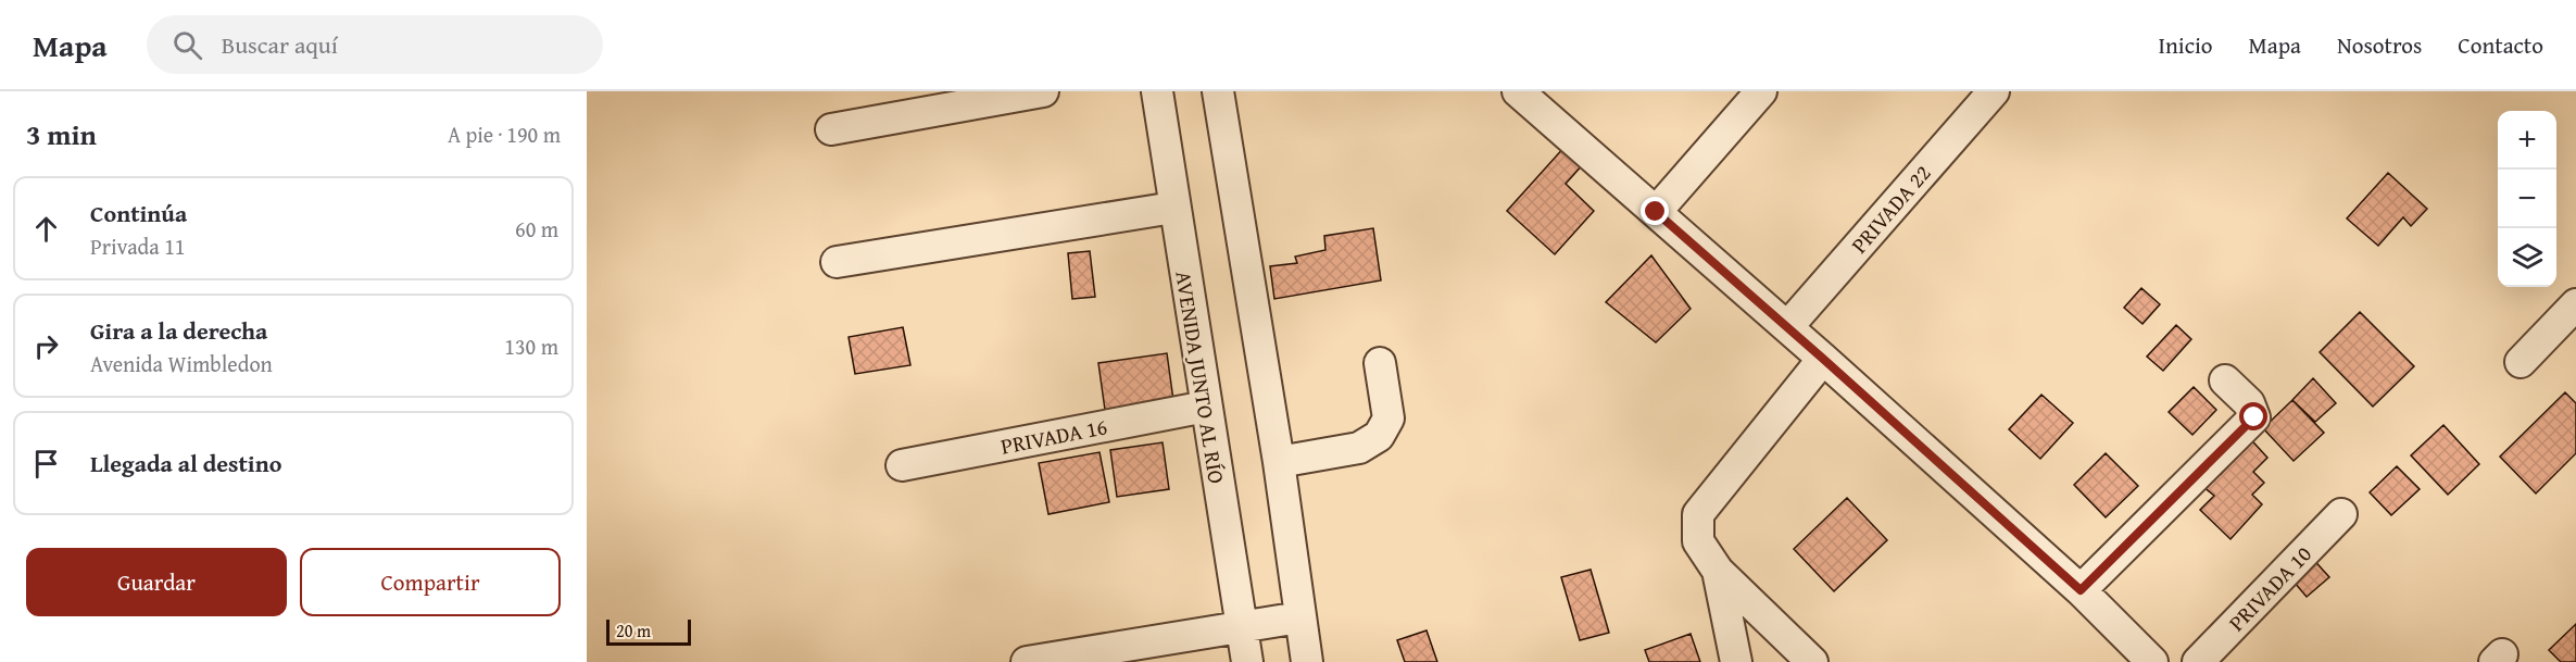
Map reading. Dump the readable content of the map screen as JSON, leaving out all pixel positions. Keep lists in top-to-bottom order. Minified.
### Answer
{"streets":{"street":["PRIVADA 22","AVENIDA JUNTO AL RÍO","PRIVADA 16","PRIVADA 10"]},"crossings":[["AVENIDA JUNTO AL RÍO","PRIVADA 16"]],"scale_bar":"20 m","page":{"header":"Mapa","search":"Buscar aquí","nav":["Inicio","Mapa","Nosotros","Contacto"],"heading":["3 min","A pie · 190 m"],"map_buttons":["+","−"],"list":[["Continúa","Privada 11","60 m"],["Gira a la derecha","Avenida Wimbledon","130 m"],"Llegada al destino"],"buttons":["Guardar","Compartir"],"scale":"20 m"}}
